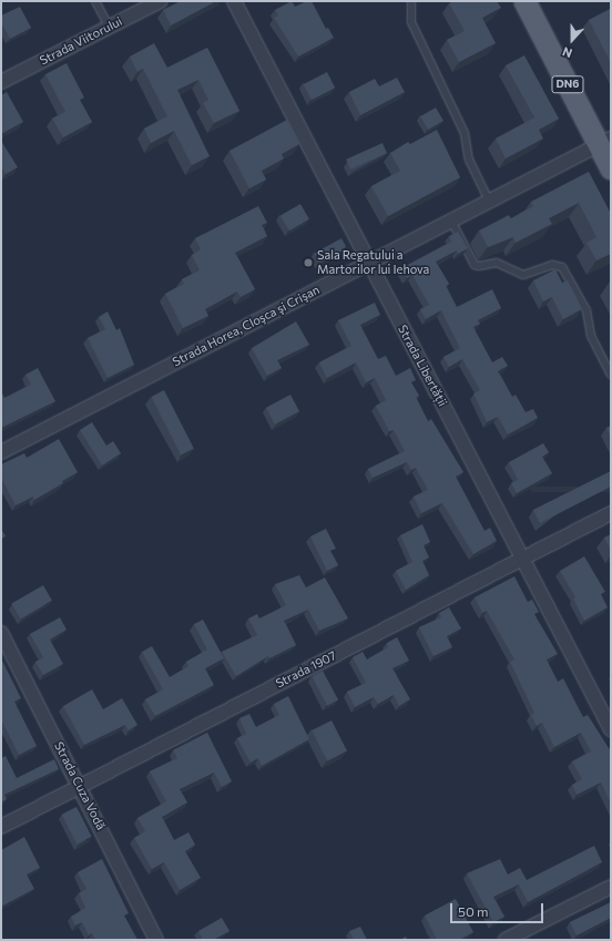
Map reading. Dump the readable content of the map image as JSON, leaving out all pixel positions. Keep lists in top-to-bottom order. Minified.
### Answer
{"streets":{"main road":["DN6"],"street":["Strada Viitorului","Strada Horea, Cloşca şi Crişan","Strada Libertății","Strada 1907","Strada Cuza Vodă"]},"crossings":[["DN6","Strada Horea, Cloşca şi Crişan"],["Strada Horea, Cloşca şi Crişan","Strada Libertății"],["Strada Libertății","Strada 1907"],["Strada 1907","Strada Cuza Vodă"]],"places":["Sala Regatului a Martorilor lui Iehova"],"scale_bar":"50 m","north":"bottom"}
